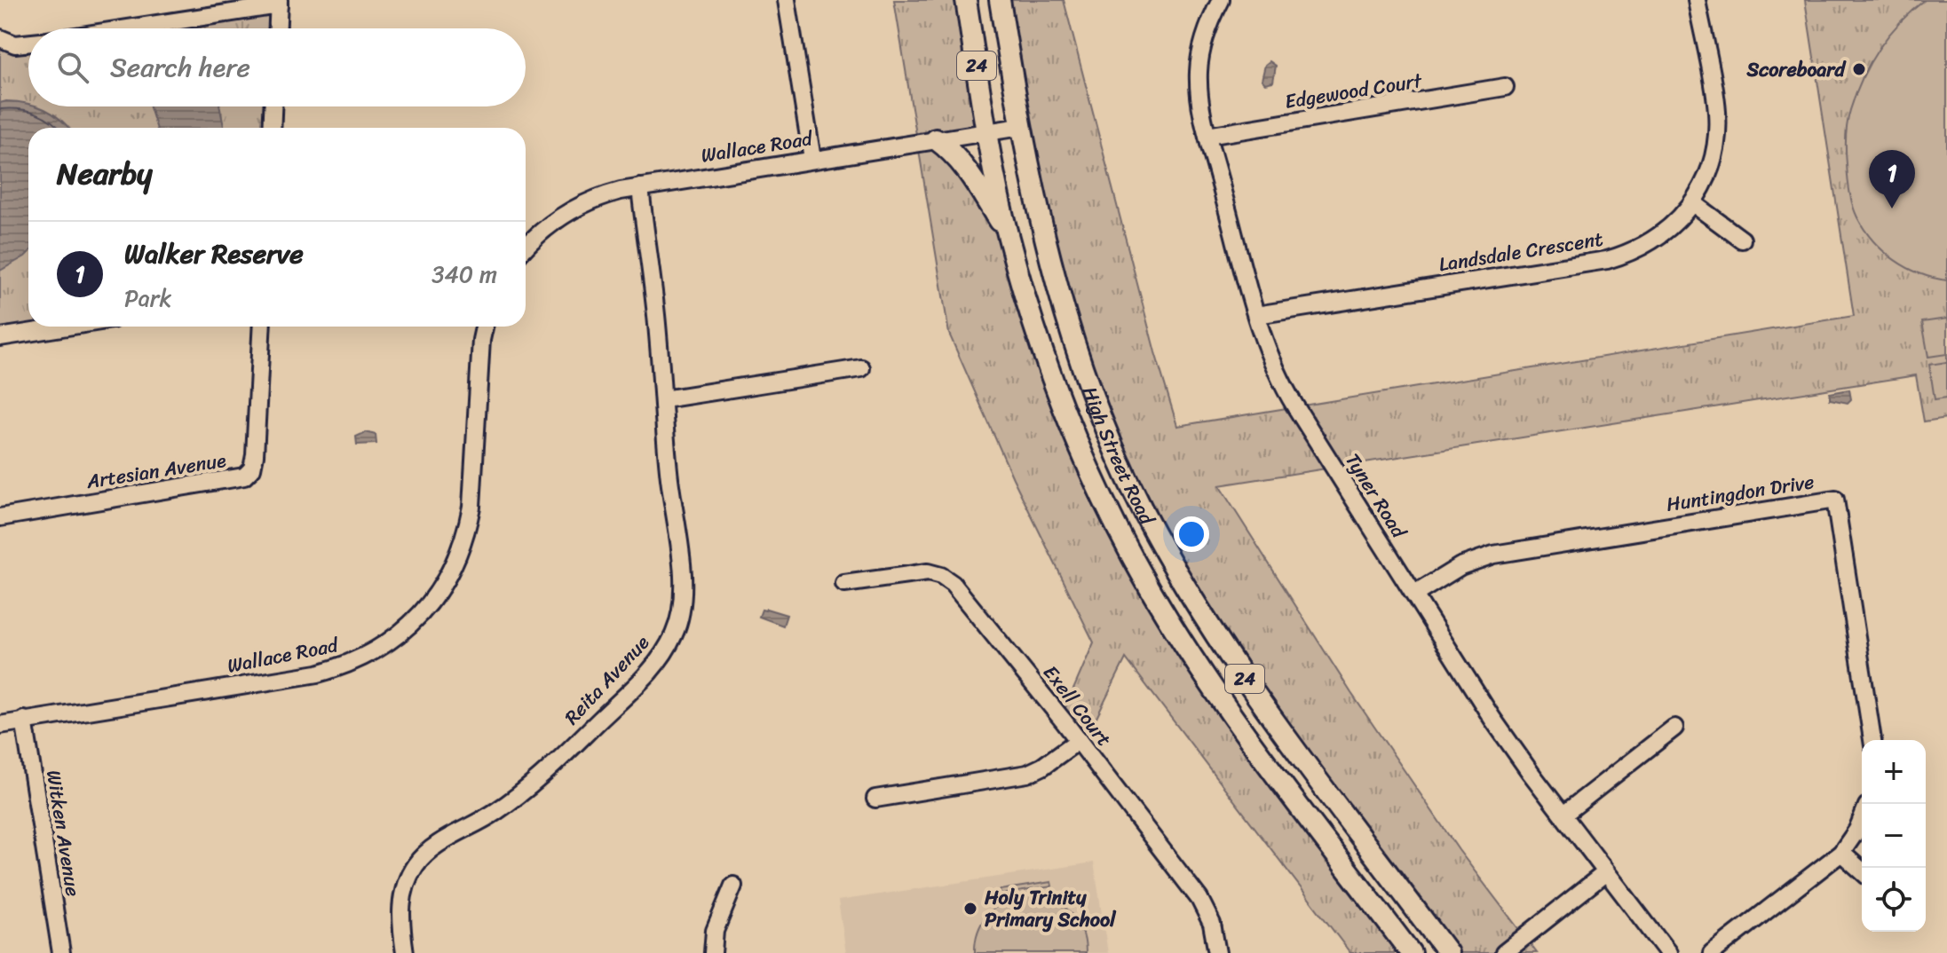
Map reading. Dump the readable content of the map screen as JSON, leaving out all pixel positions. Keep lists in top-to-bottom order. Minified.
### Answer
{"streets":{"main road":["24","High Street Road"],"street":["Edgewood Court","Wallace Road","Landsdale Crescent","Artesian Avenue","Huntingdon Drive","Tyner Road","Reita Avenue","Exell Court","Witken Avenue"]},"crossings":[["Edgewood Court","Tyner Road"],["Wallace Road","High Street Road"],["Wallace Road","Reita Avenue"],["Wallace Road","Witken Avenue"],["Landsdale Crescent","Tyner Road"],["Huntingdon Drive","Tyner Road"]],"places":["Scoreboard","Holy Trinity Primary School"],"page":{"search":"Search here","heading":"Nearby","pins":"1","list":[{"mark":"1","name":"Walker Reserve","note":"Park","value":"340 m"}],"map_buttons":["+","−"]}}
